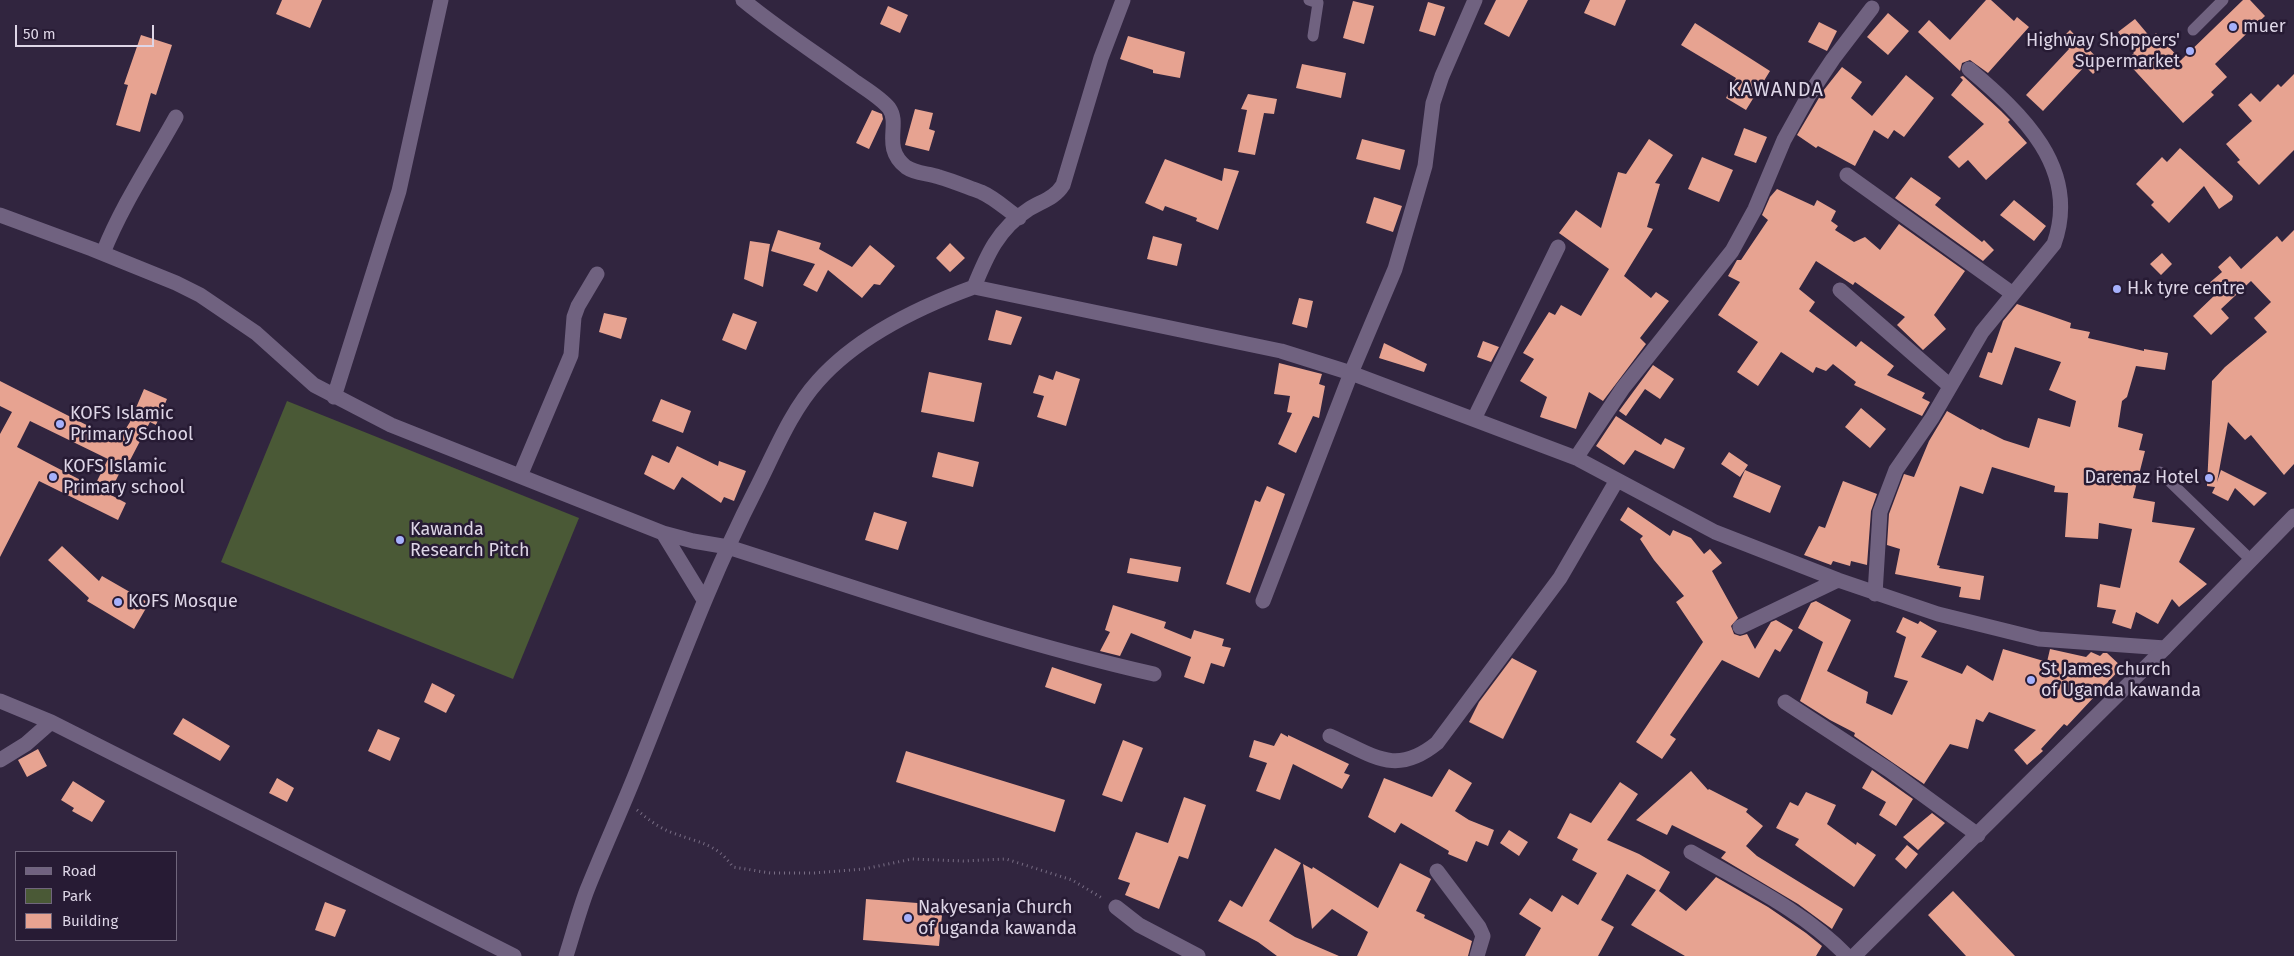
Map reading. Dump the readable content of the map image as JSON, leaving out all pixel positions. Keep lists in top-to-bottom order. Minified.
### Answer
{"districts":["KAWANDA"],"places":["muer","Highway Shoppers' Supermarket","H.k tyre centre","KOFS Islamic Primary School","KOFS Islamic Primary school","Darenaz Hotel","Kawanda Research Pitch","KOFS Mosque","St James church of Uganda kawanda","Nakyesanja Church of uganda kawanda"],"legend":["Road","Park","Building"],"scale_bar":"50 m"}
